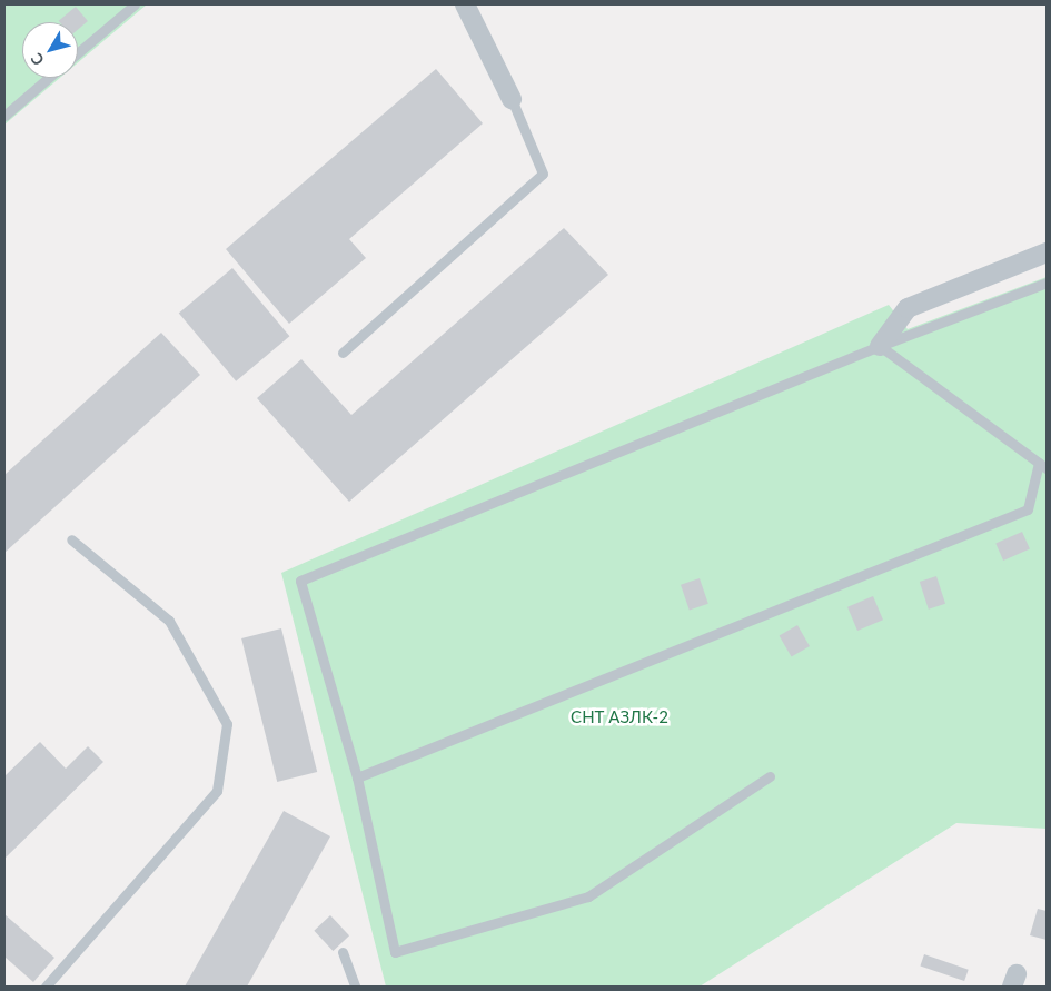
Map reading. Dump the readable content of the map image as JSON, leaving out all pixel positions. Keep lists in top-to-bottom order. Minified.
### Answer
{"parks":["СНТ АЗЛК-2"],"north":"bottom left"}
